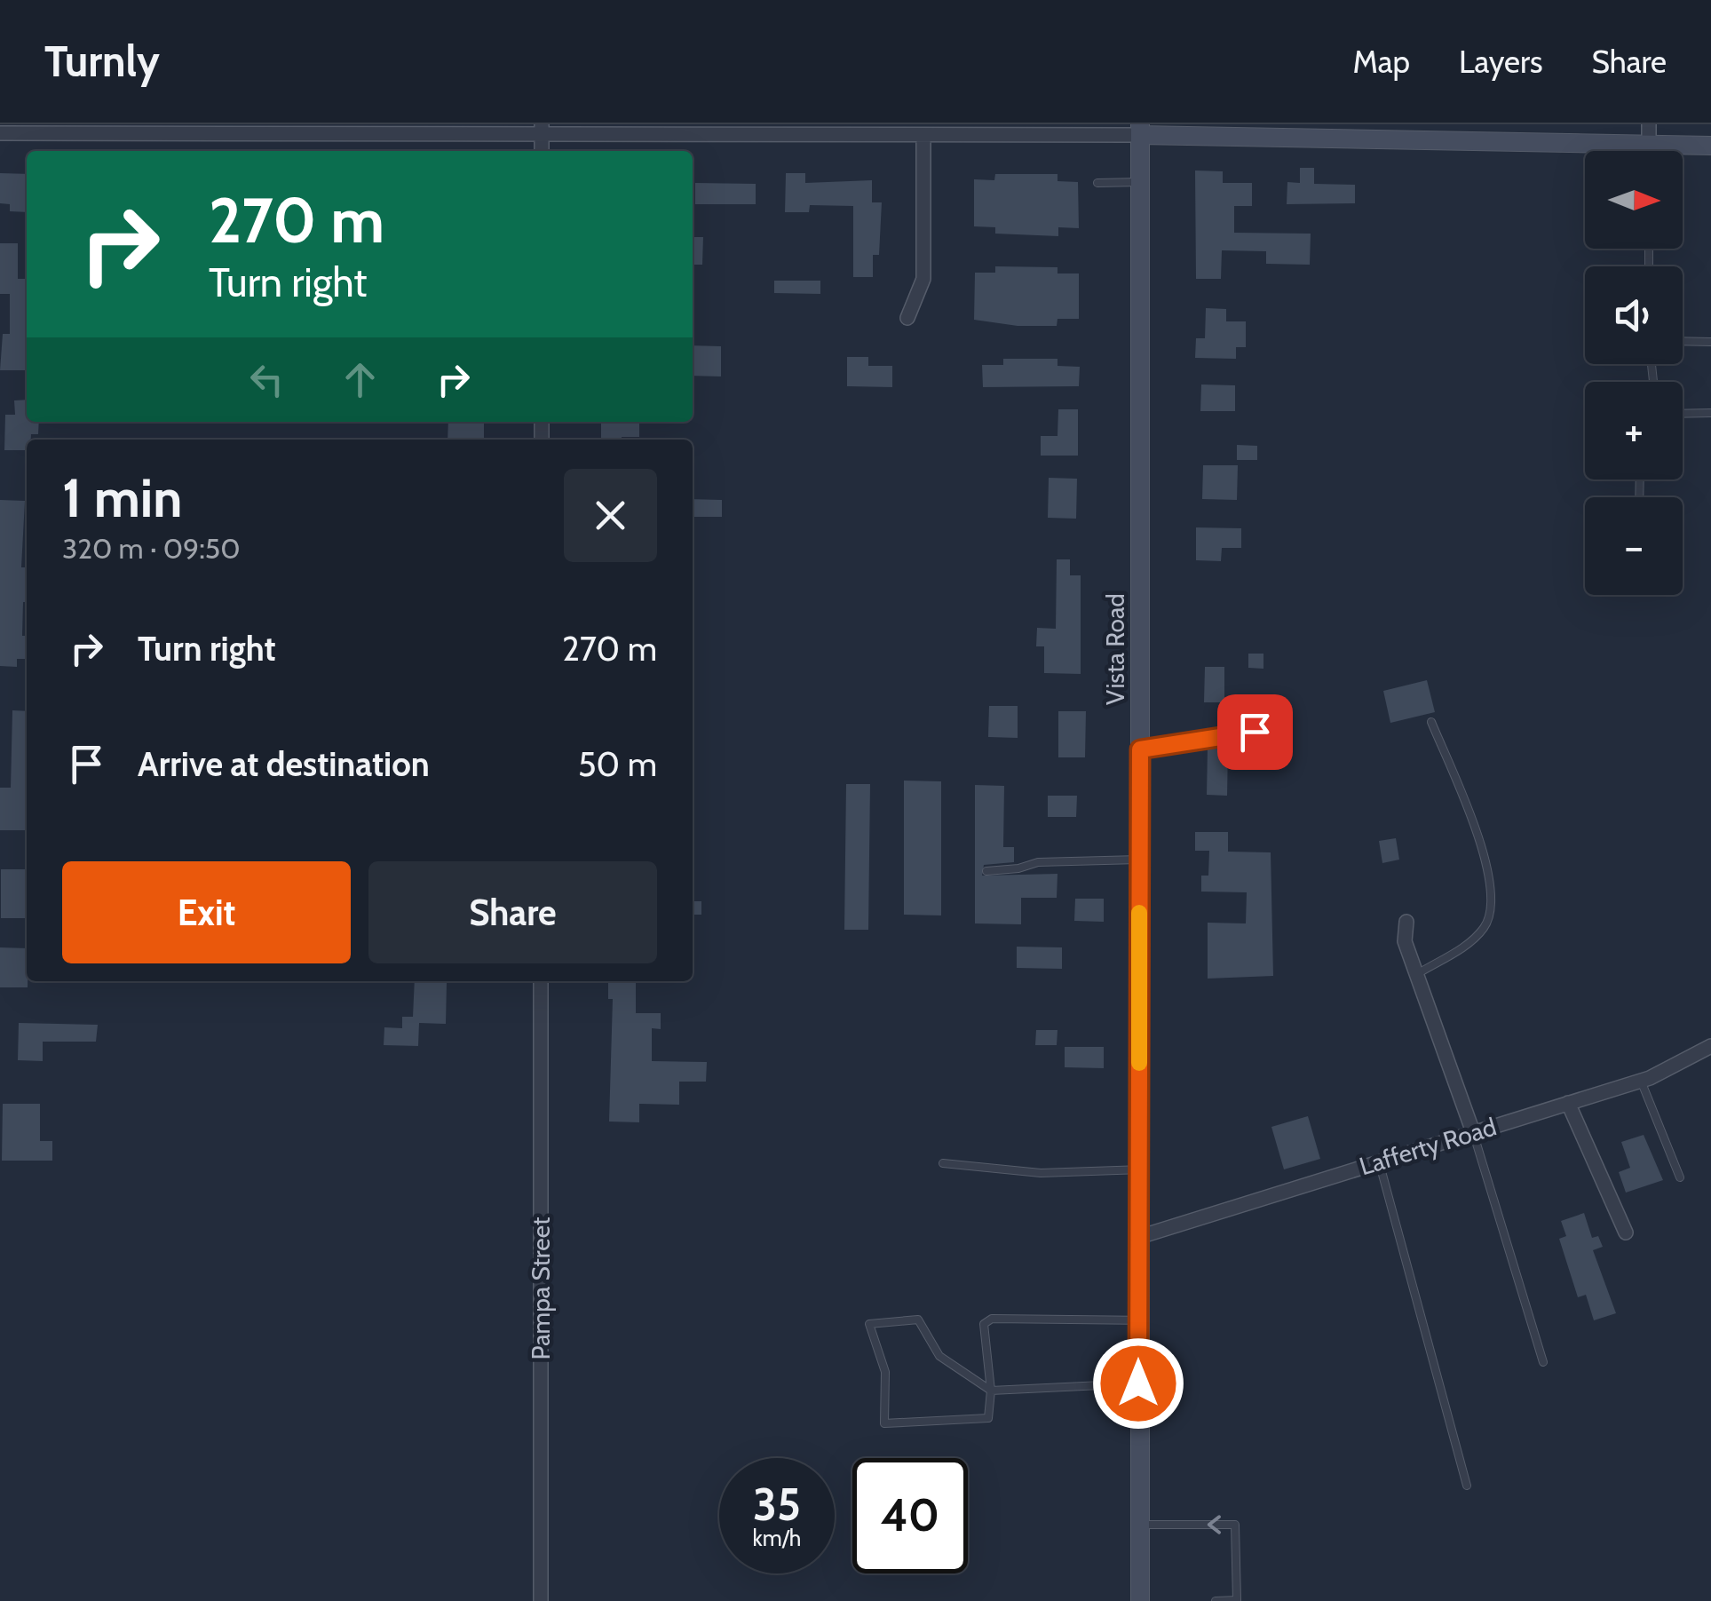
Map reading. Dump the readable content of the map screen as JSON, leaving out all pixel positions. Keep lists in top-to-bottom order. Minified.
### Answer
{"streets":{"street":["Vista Road","Lafferty Road","Pampa Street"]},"crossings":[["Vista Road","Lafferty Road"]],"north":"right","page":{"header":"Turnly","nav":["Map","Layers","Share"],"map_buttons":["+","−"],"turn":["270 m","Turn right"],"heading":["1 min","320 m · 09:50"],"list":[{"name":"Turn right","value":"270 m"},{"name":"Arrive at destination","value":"50 m"}],"buttons":["Exit","Share"],"speed":"35 km/h","limit":"40"}}
